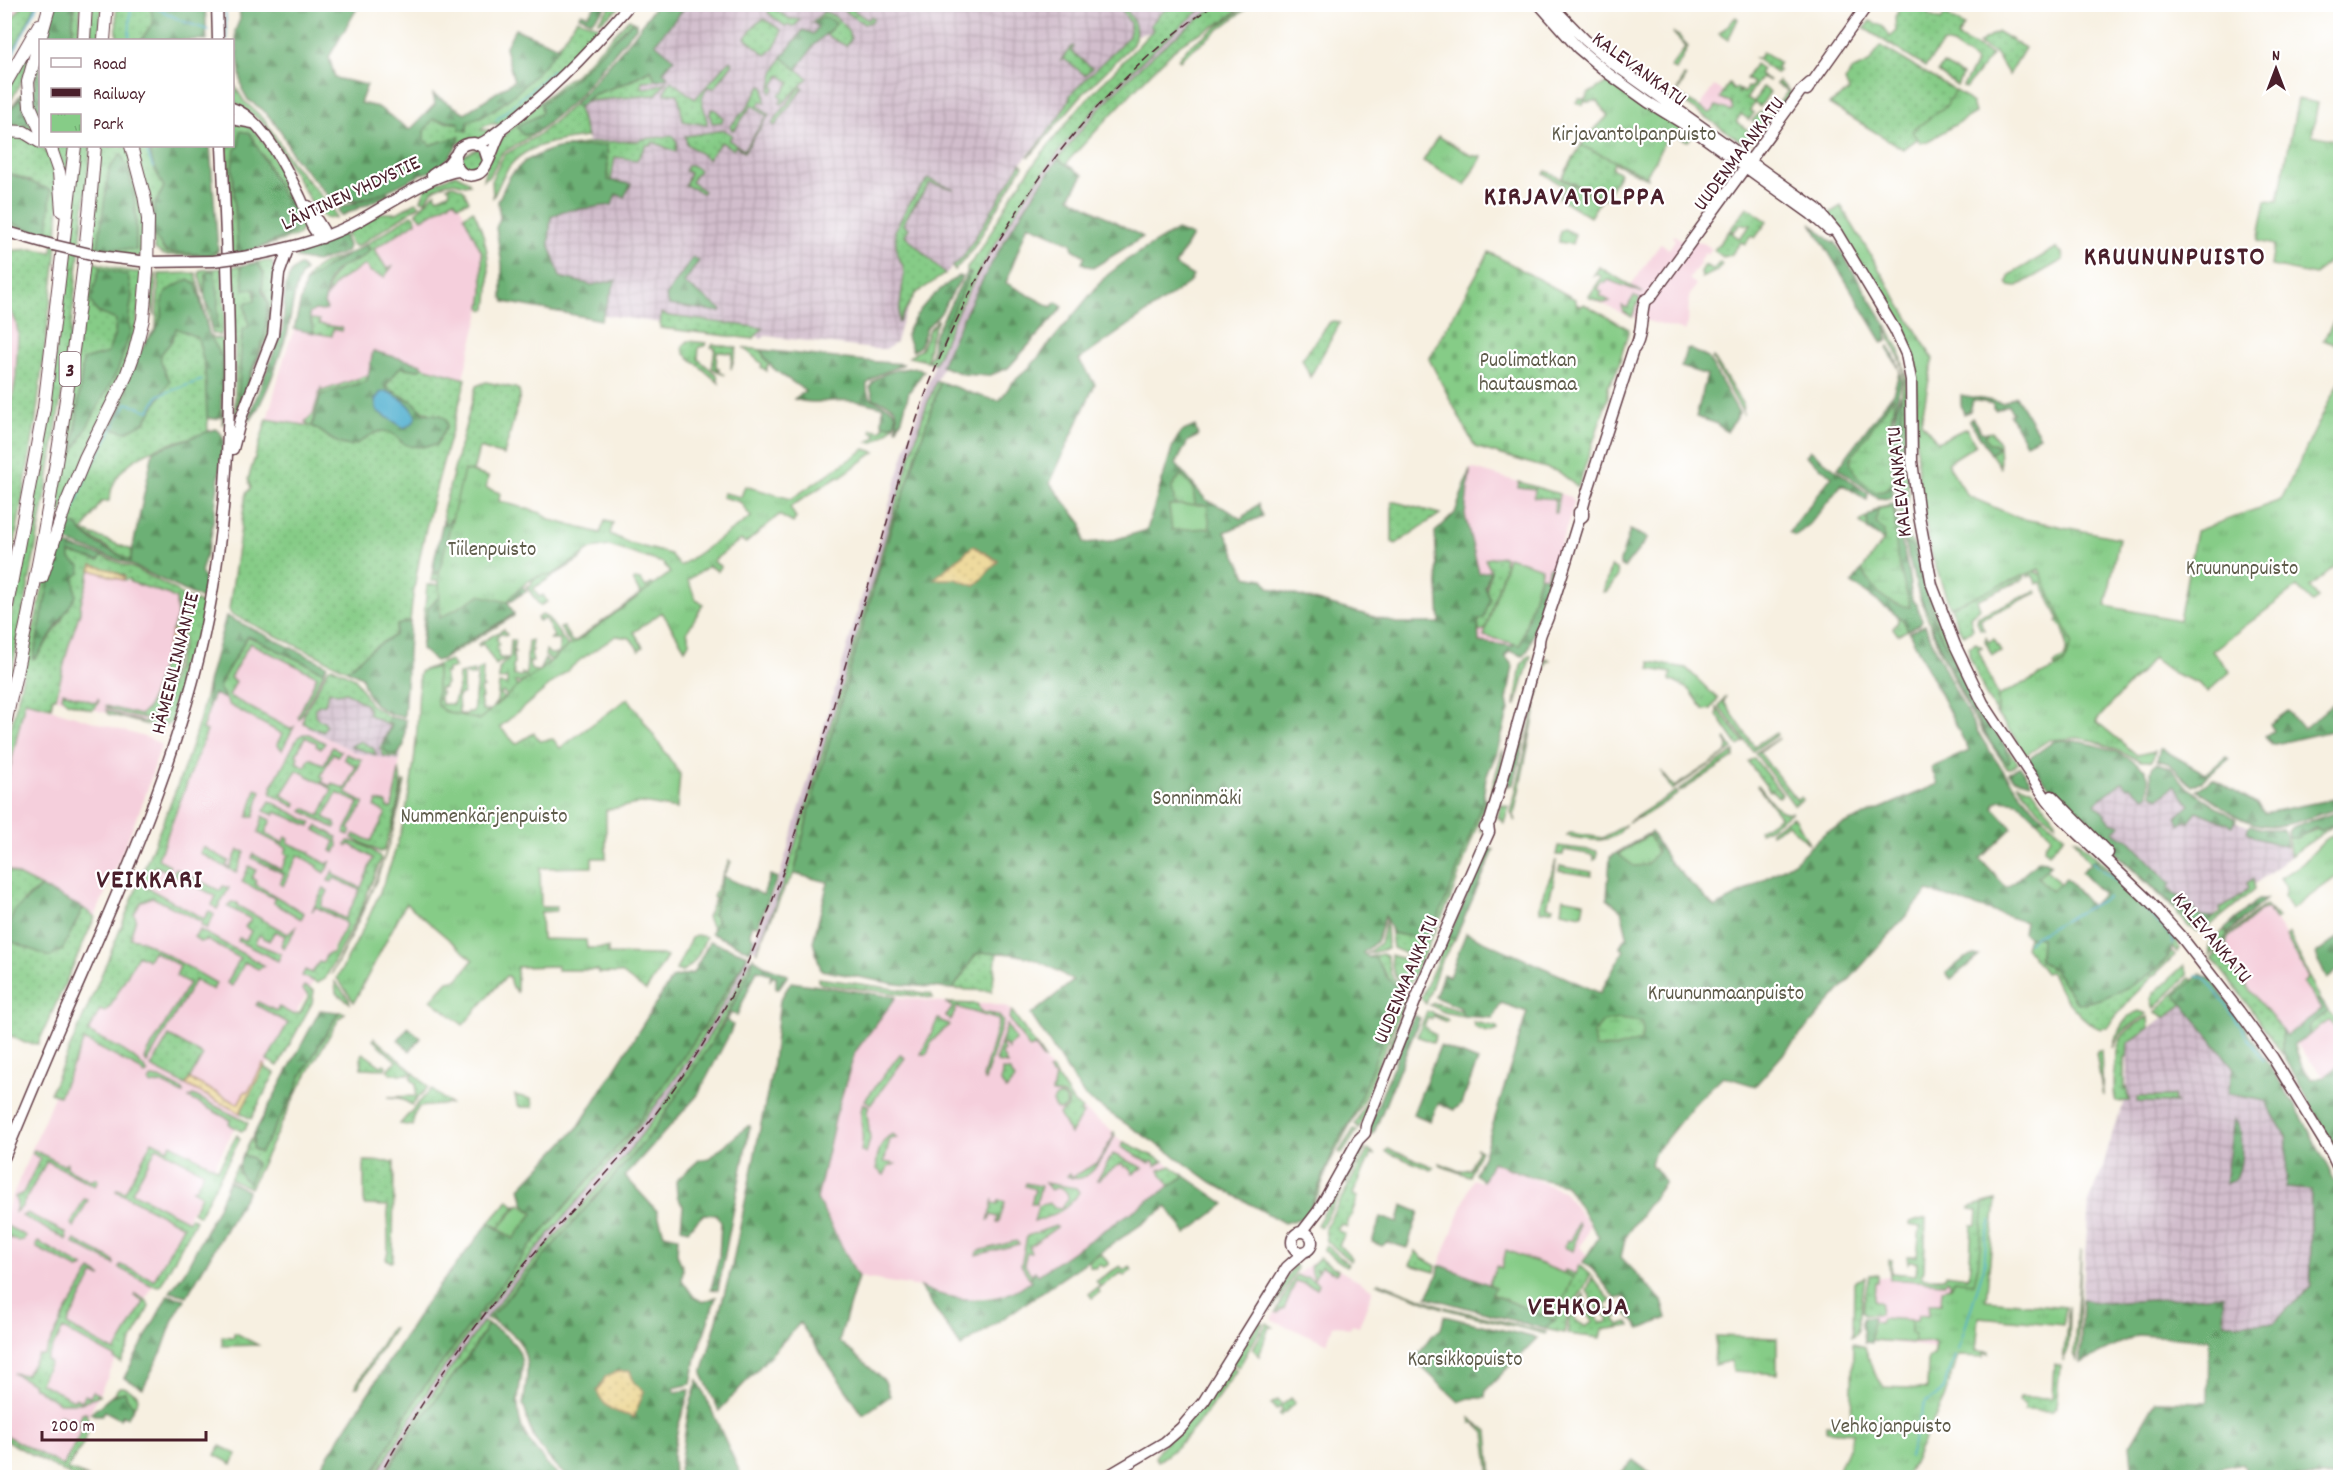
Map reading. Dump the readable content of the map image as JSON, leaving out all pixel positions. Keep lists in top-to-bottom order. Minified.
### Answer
{"streets":{"highway":["3"],"main road":["KALEVANKATU","UUDENMAANKATU","LÄNTINEN YHDYSTIE","HÄMEENLINNANTIE"]},"crossings":[["KALEVANKATU","UUDENMAANKATU"]],"districts":["KIRJAVATOLPPA","KRUUNUNPUISTO","VEIKKARI","VEHKOJA"],"parks":["Kirjavantolpanpuisto","Puolimatkan hautausmaa","Tiilenpuisto","Kruununpuisto","Sonninmäki","Nummenkärjenpuisto","Kruununmaanpuisto","Karsikkopuisto","Vehkojanpuisto"],"legend":["Road","Railway","Park"],"scale_bar":"200 m","north":"top"}
